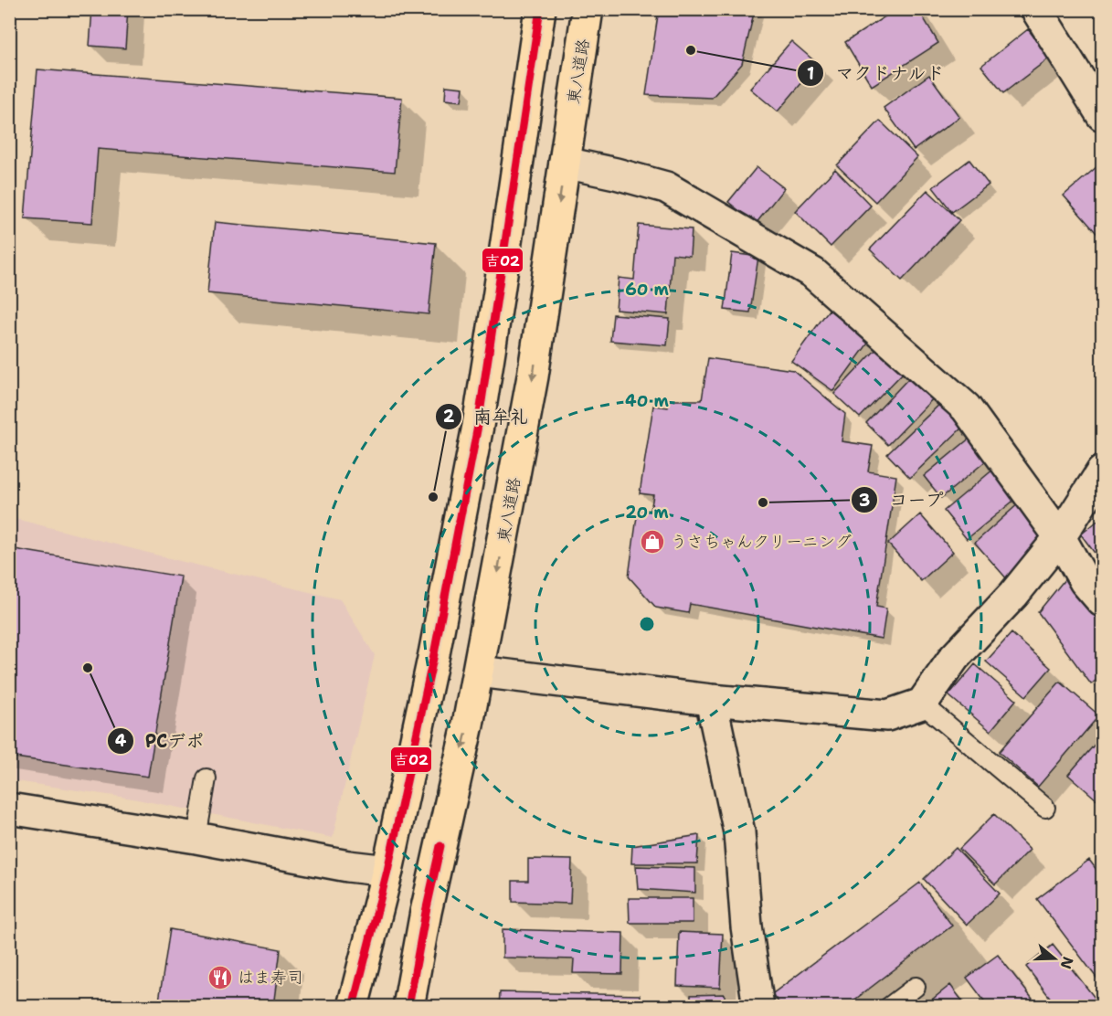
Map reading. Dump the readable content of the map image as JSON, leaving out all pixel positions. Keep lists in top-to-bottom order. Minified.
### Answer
{"streets":{"main road":["東八道路"]},"places":{"other":["マクドナルド","南牟礼","コープ","PCデポ"],"shop":["うさちゃんクリーニング"],"restaurant":["はま寿司"]},"lines":["transit line 吉02"],"north":"right","rings":["60 m","40 m","20 m"]}
